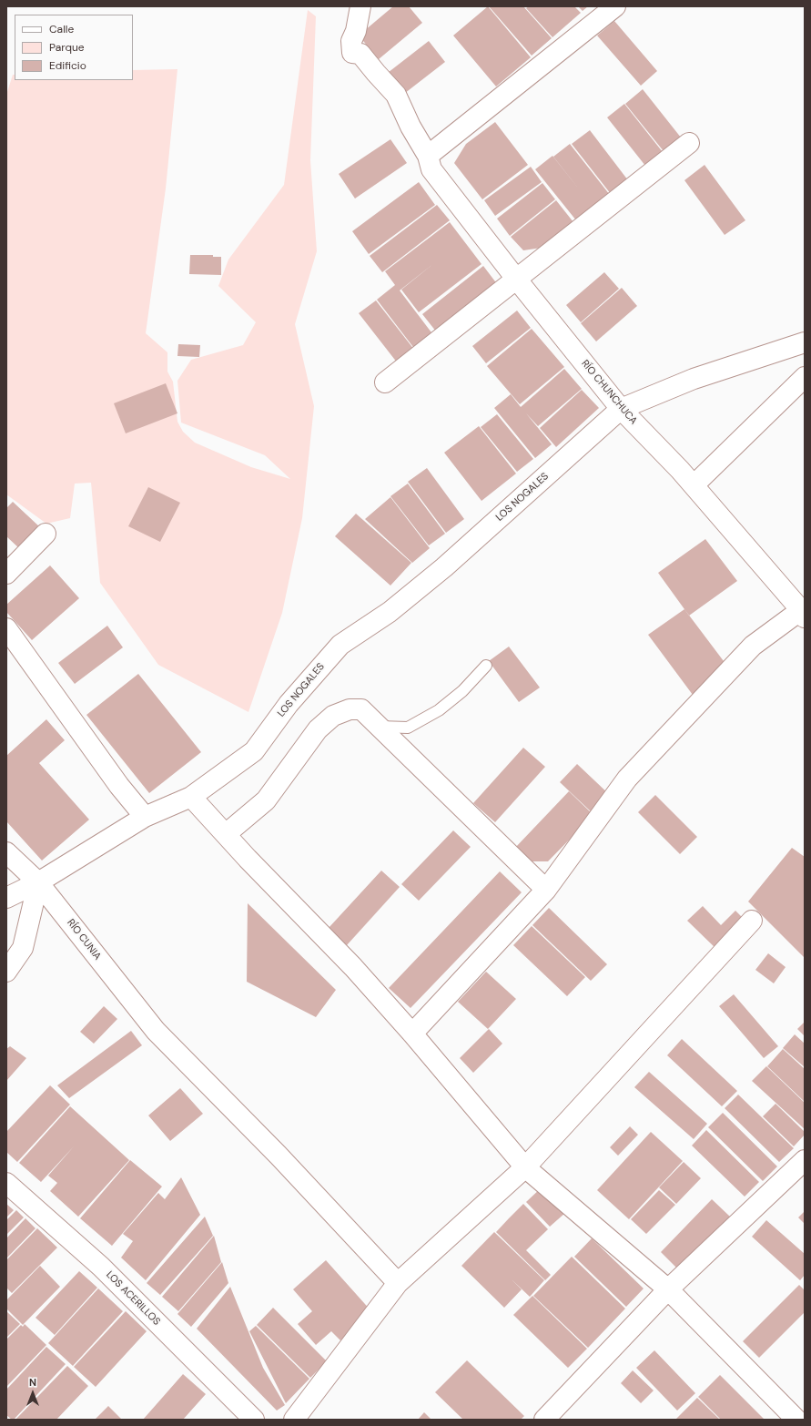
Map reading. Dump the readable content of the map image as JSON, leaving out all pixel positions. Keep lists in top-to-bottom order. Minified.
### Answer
{"streets":{"street":["RÍO CHUNCHUCA","LOS NOGALES","RÍO CUNIA","LOS ACERILLOS"]},"crossings":[["RÍO CHUNCHUCA","LOS NOGALES"],["LOS NOGALES","RÍO CUNIA"]],"legend":["Calle","Parque","Edificio"],"north":"top"}
